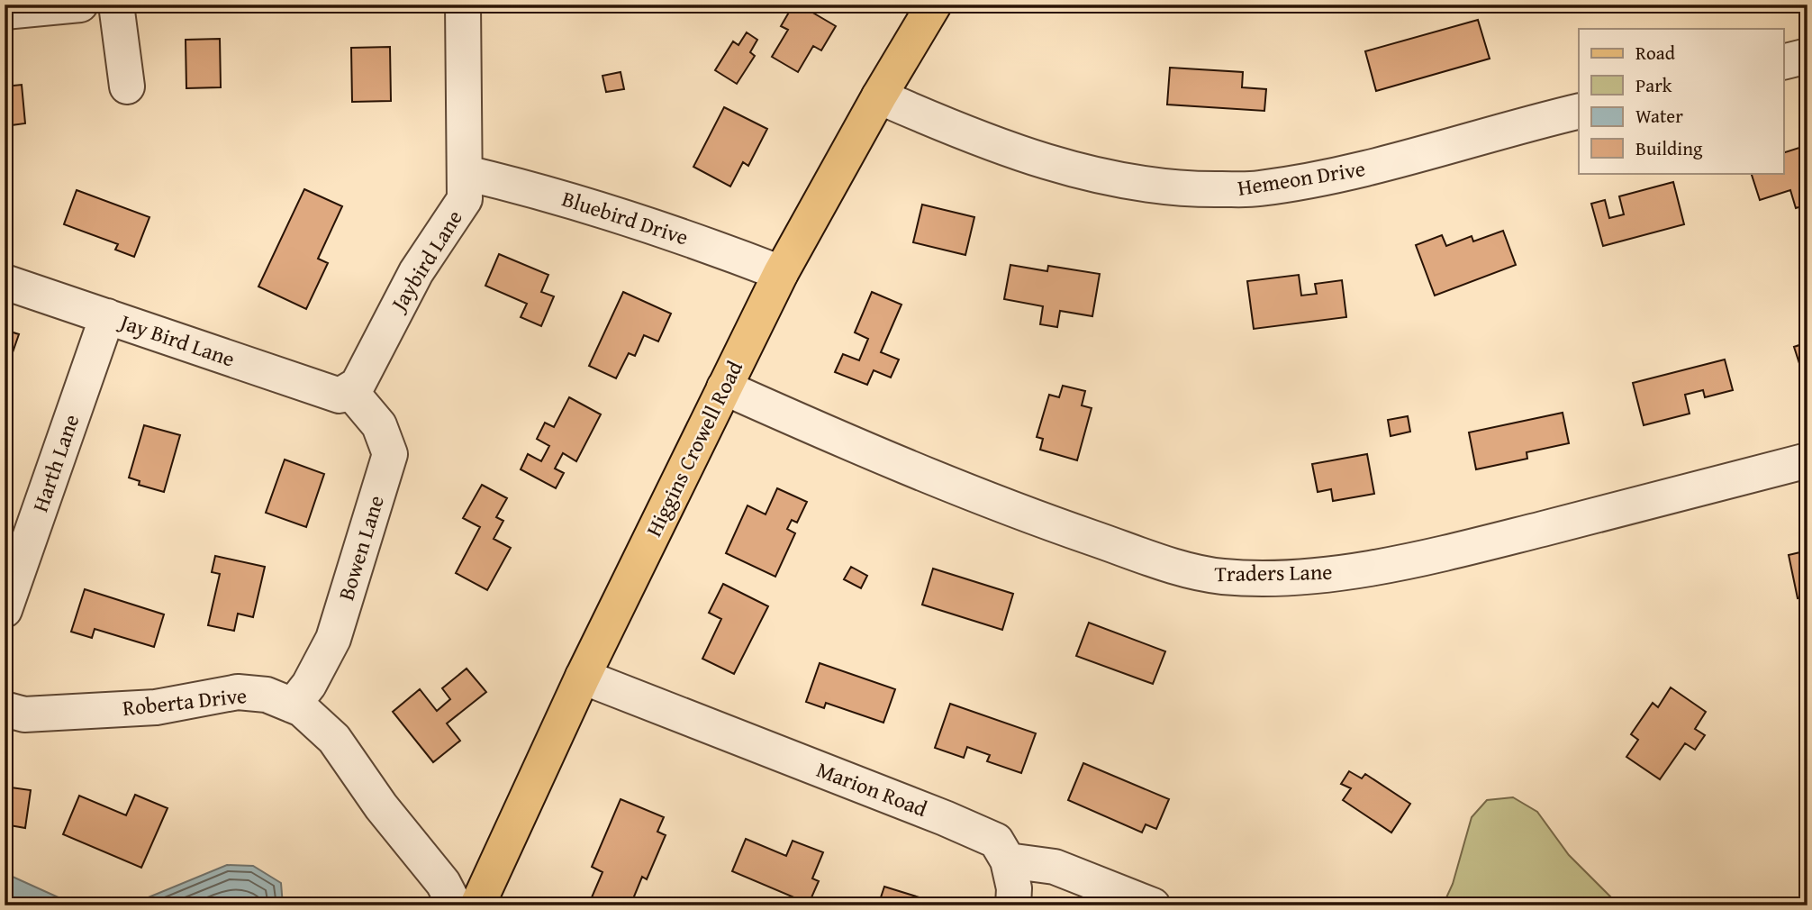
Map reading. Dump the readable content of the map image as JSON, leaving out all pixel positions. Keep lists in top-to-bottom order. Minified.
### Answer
{"streets":{"main road":["Higgins Crowell Road"],"street":["Hemeon Drive","Bluebird Drive","Jaybird Lane","Jay Bird Lane","Harth Lane","Bowen Lane","Traders Lane","Roberta Drive","Marion Road"]},"crossings":[["Hemeon Drive","Higgins Crowell Road"],["Bluebird Drive","Jaybird Lane"],["Bluebird Drive","Higgins Crowell Road"],["Jaybird Lane","Jay Bird Lane"],["Jaybird Lane","Bowen Lane"],["Jay Bird Lane","Harth Lane"],["Jay Bird Lane","Bowen Lane"],["Higgins Crowell Road","Traders Lane"],["Higgins Crowell Road","Marion Road"],["Bowen Lane","Roberta Drive"]],"legend":["Road","Park","Water","Building"]}
